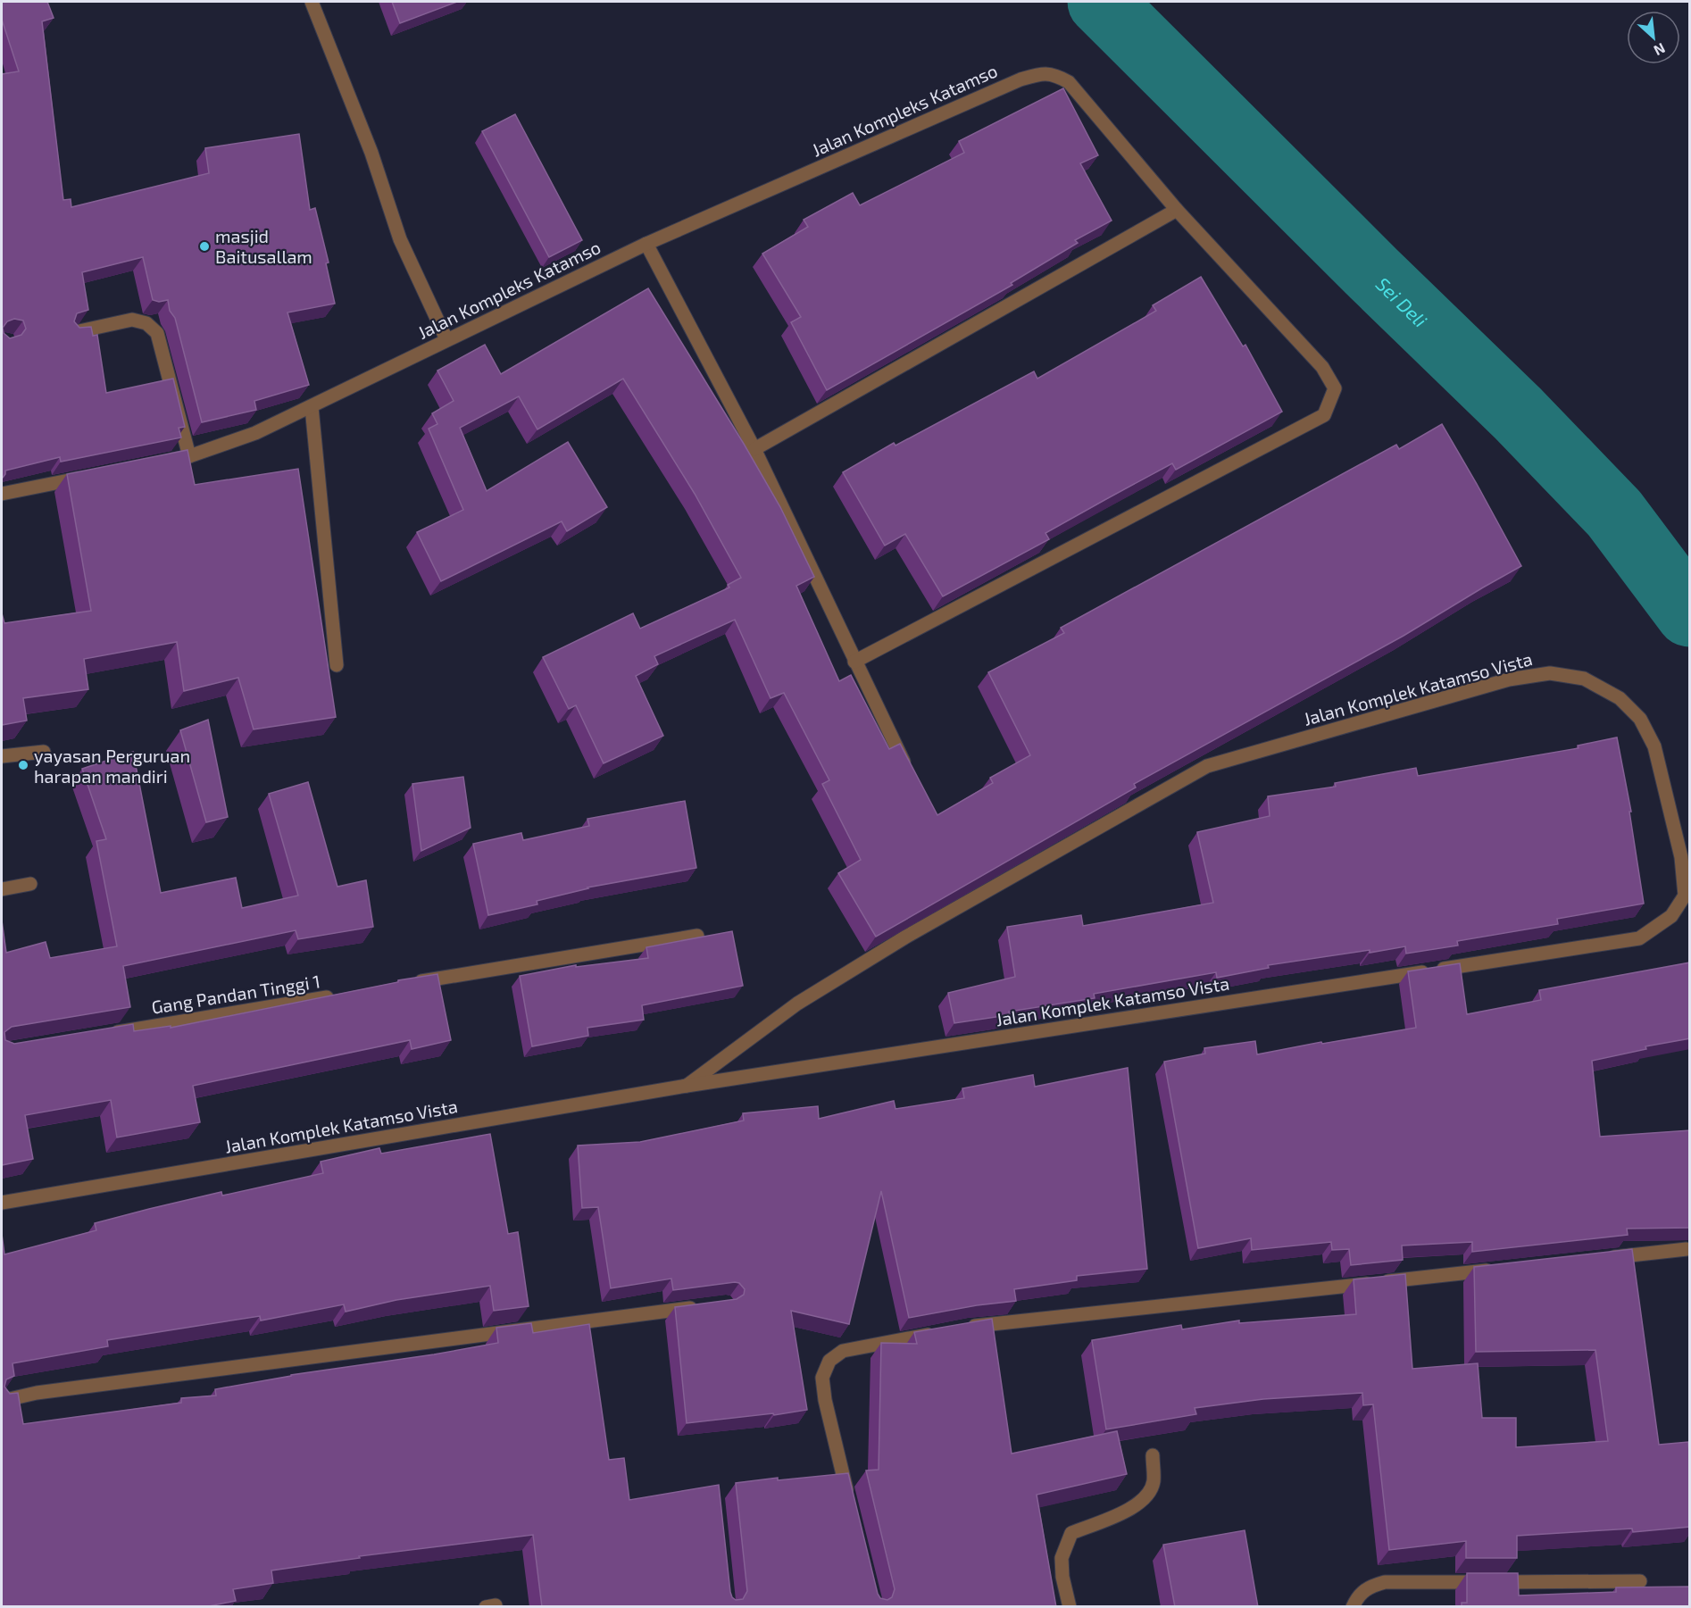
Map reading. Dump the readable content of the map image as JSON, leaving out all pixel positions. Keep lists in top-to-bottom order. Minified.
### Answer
{"streets":{"street":["Jalan Kompleks Katamso","Jalan Komplek Katamso Vista","Gang Pandan Tinggi 1"]},"water":["Sei Deli"],"places":["masjid Baitusallam","yayasan Perguruan harapan mandiri"],"north":"bottom right"}
